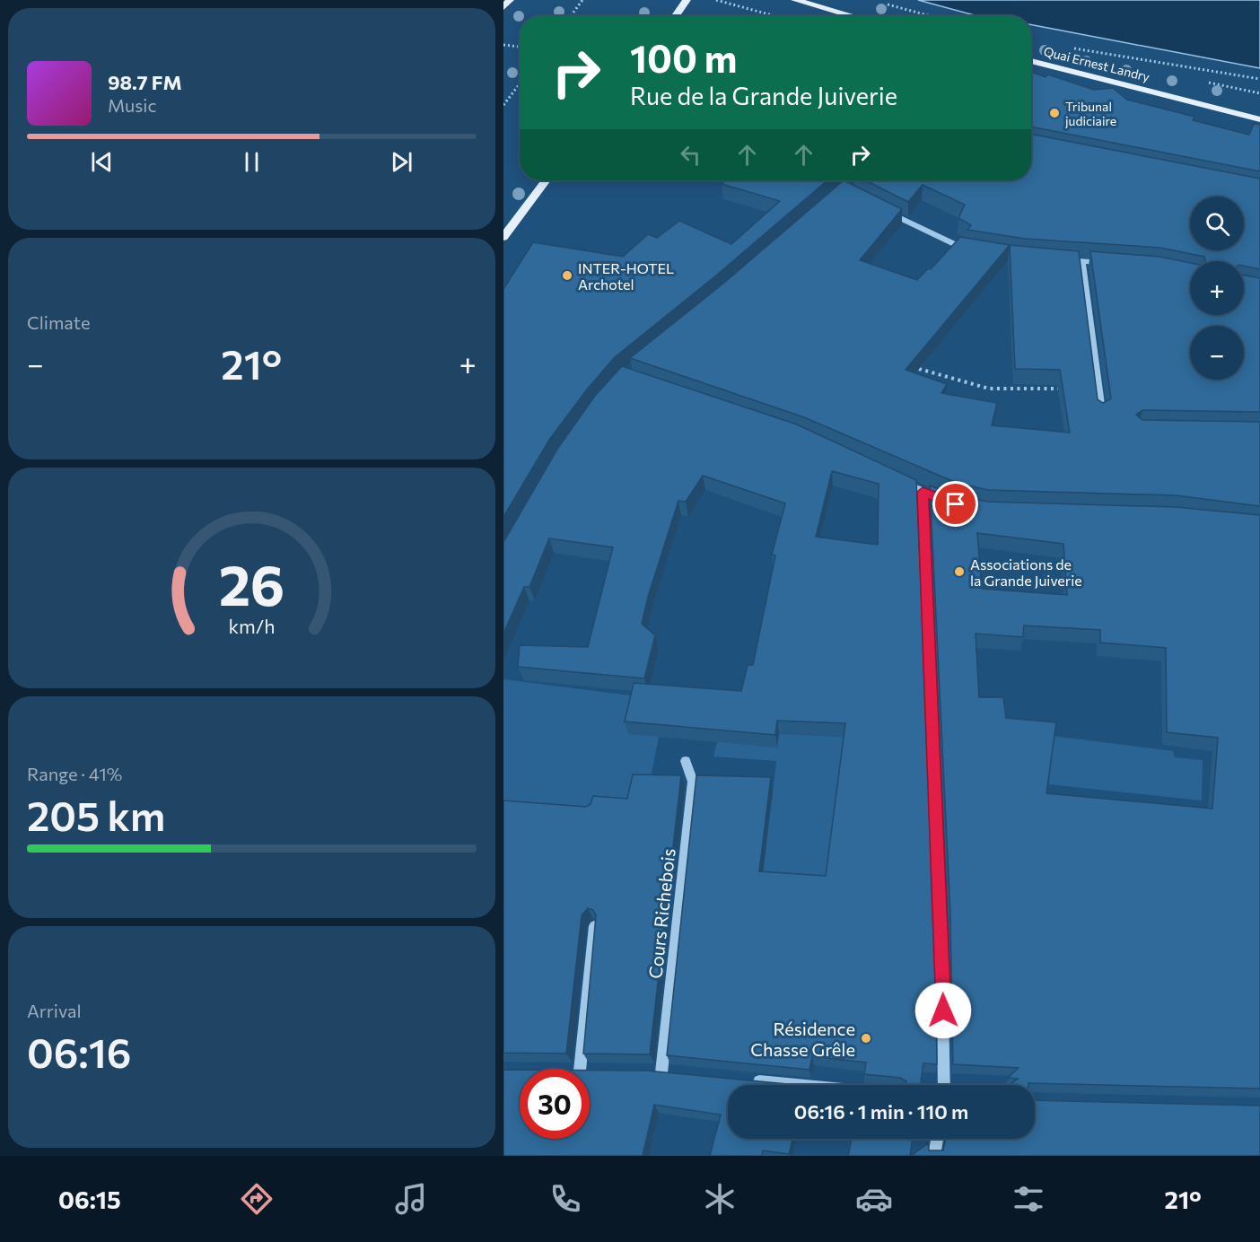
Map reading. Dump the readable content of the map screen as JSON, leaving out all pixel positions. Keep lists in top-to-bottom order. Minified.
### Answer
{"streets":{"main road":["Quai Ernest Landry"],"street":["Cours Richebois"]},"places":["Tribunal judiciaire","INTER-HOTEL Archotel","Associations de la Grande Juiverie","Résidence Chasse Grêle"],"page":{"turn":["100 m","Rue de la Grande Juiverie"],"song":["98.7 FM","Music"],"map_buttons":["+","−"],"tile":["Climate",["Range · 41%","205 km"],["Arrival","06:16"]],"heat":["−","21°","+"],"limit":"30","trip":"06:16 · 1 min · 110 m","tabs":["06:15","21°"],"gauge":["26","km/h"]}}
